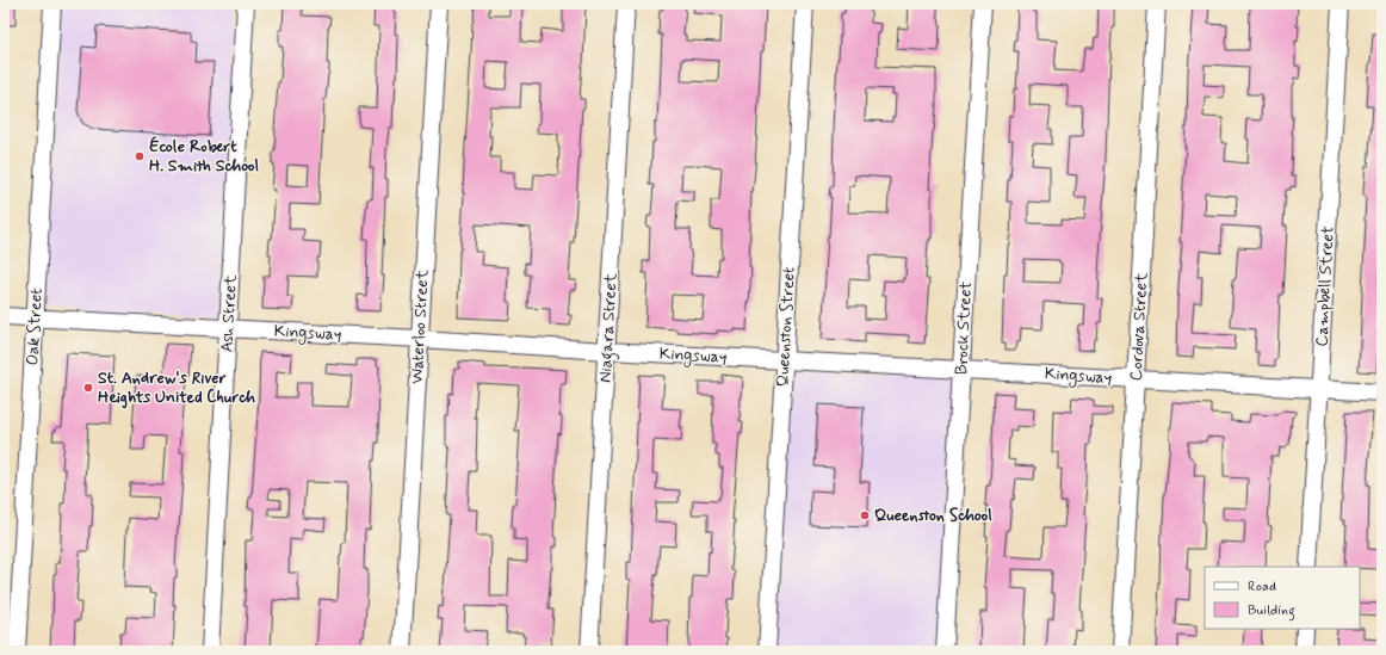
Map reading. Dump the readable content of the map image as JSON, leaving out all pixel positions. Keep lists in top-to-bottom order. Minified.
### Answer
{"streets":{"street":["Campbell Street","Ash Street","Oak Street","Waterloo Street","Queenston Street","Cordova Street","Niagara Street","Brock Street","Kingsway"]},"crossings":[["Campbell Street","Kingsway"],["Ash Street","Kingsway"],["Oak Street","Kingsway"],["Waterloo Street","Kingsway"],["Queenston Street","Kingsway"],["Cordova Street","Kingsway"],["Niagara Street","Kingsway"],["Brock Street","Kingsway"]],"places":["École Robert H. Smith School","St. Andrew's River Heights United Church","Queenston School"],"legend":["Road","Building"]}
